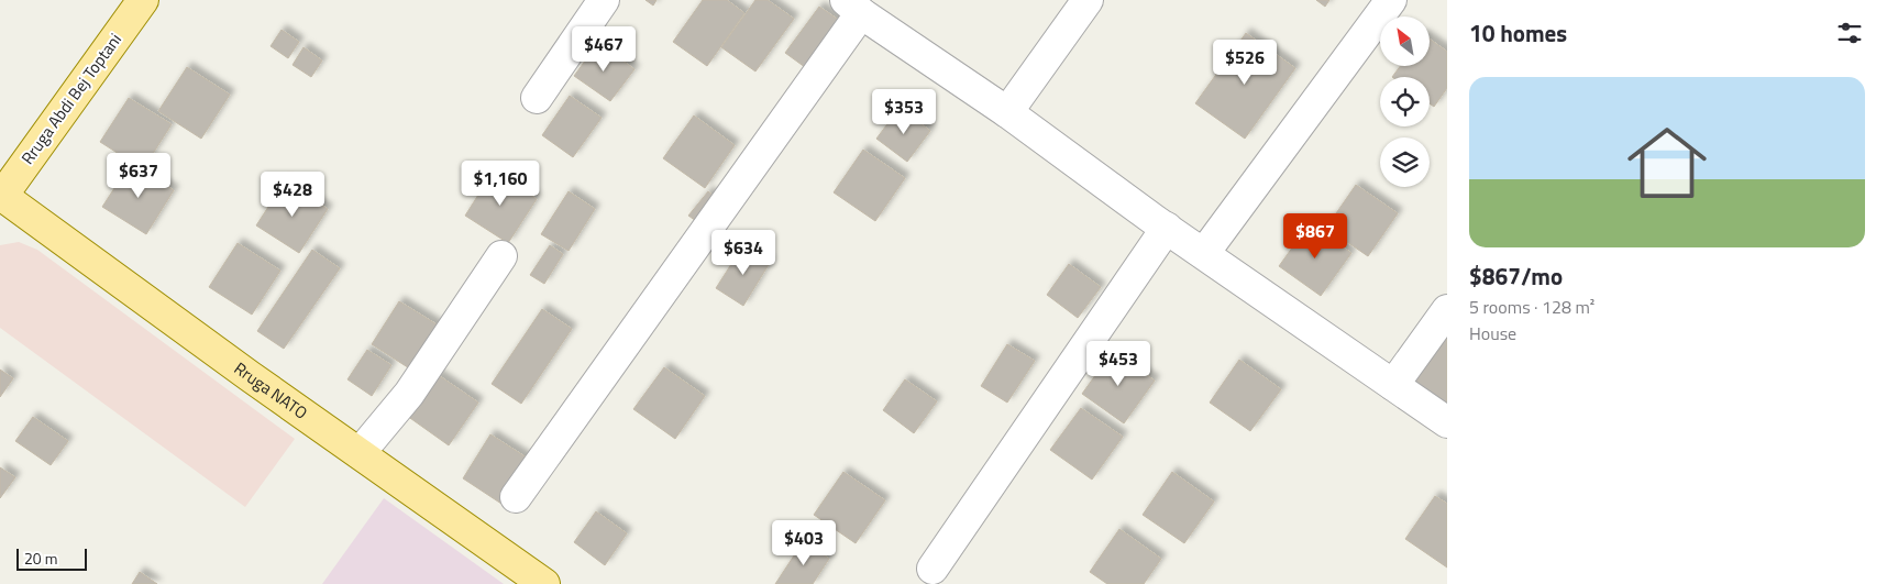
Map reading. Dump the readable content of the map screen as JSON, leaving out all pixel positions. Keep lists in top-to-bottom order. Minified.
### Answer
{"streets":{"main road":["Rruga Abdi Bej Toptani","Rruga NATO"]},"crossings":[["Rruga Abdi Bej Toptani","Rruga NATO"]],"scale_bar":"20 m","north":"top left","page":{"heading":"10 homes","price":["$467","$526","$353","$637","$1,160","$428","$867","$634","$453","$403"],"list":[{"name":"$867/mo","note":"5 rooms · 128 m² · House"}],"scale":"20 m"}}
